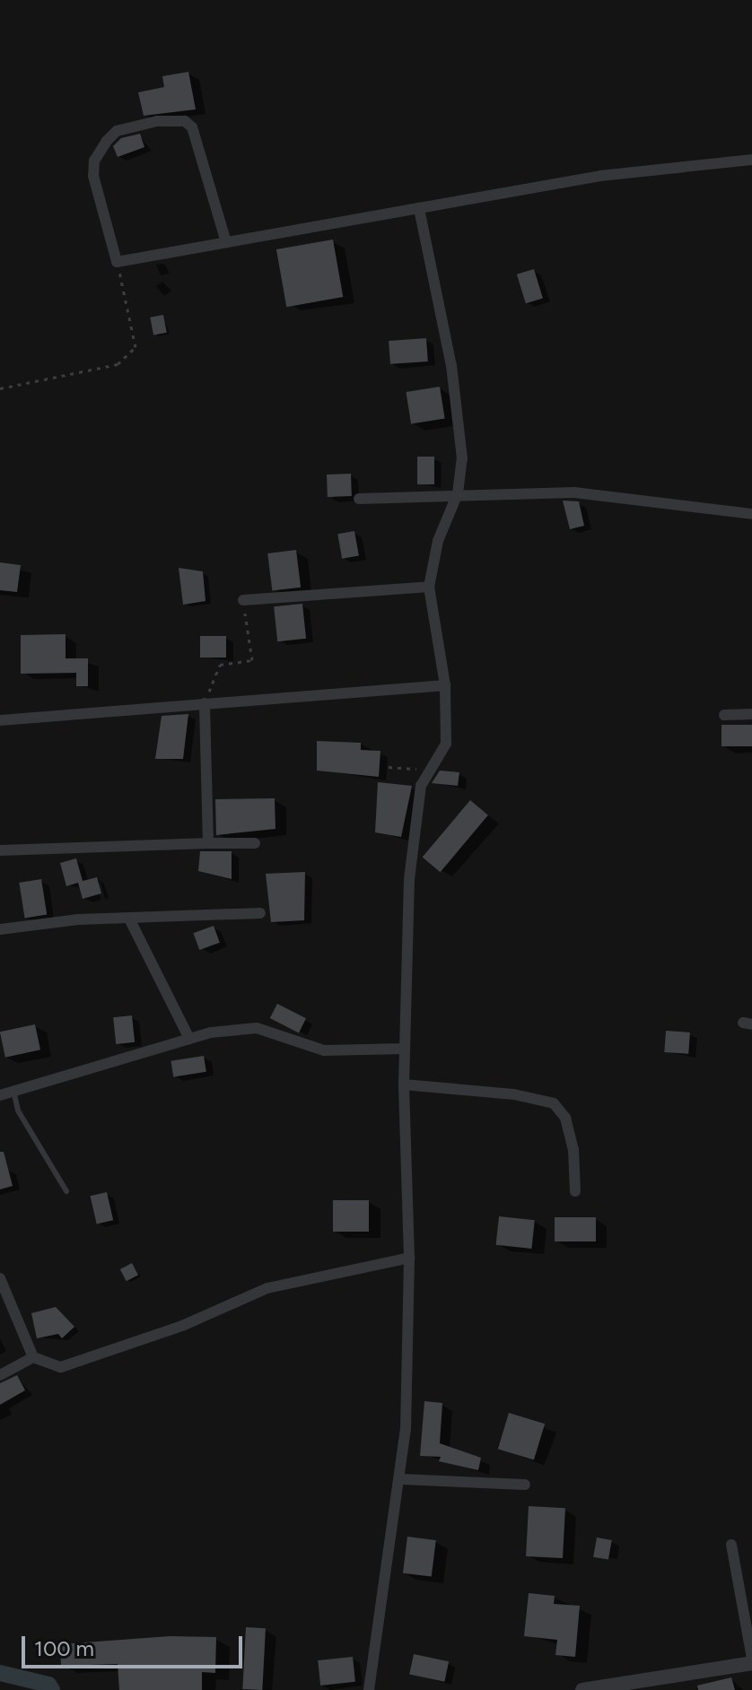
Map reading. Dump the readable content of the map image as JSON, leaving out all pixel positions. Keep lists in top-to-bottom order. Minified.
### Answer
{"scale_bar":"100 m"}
